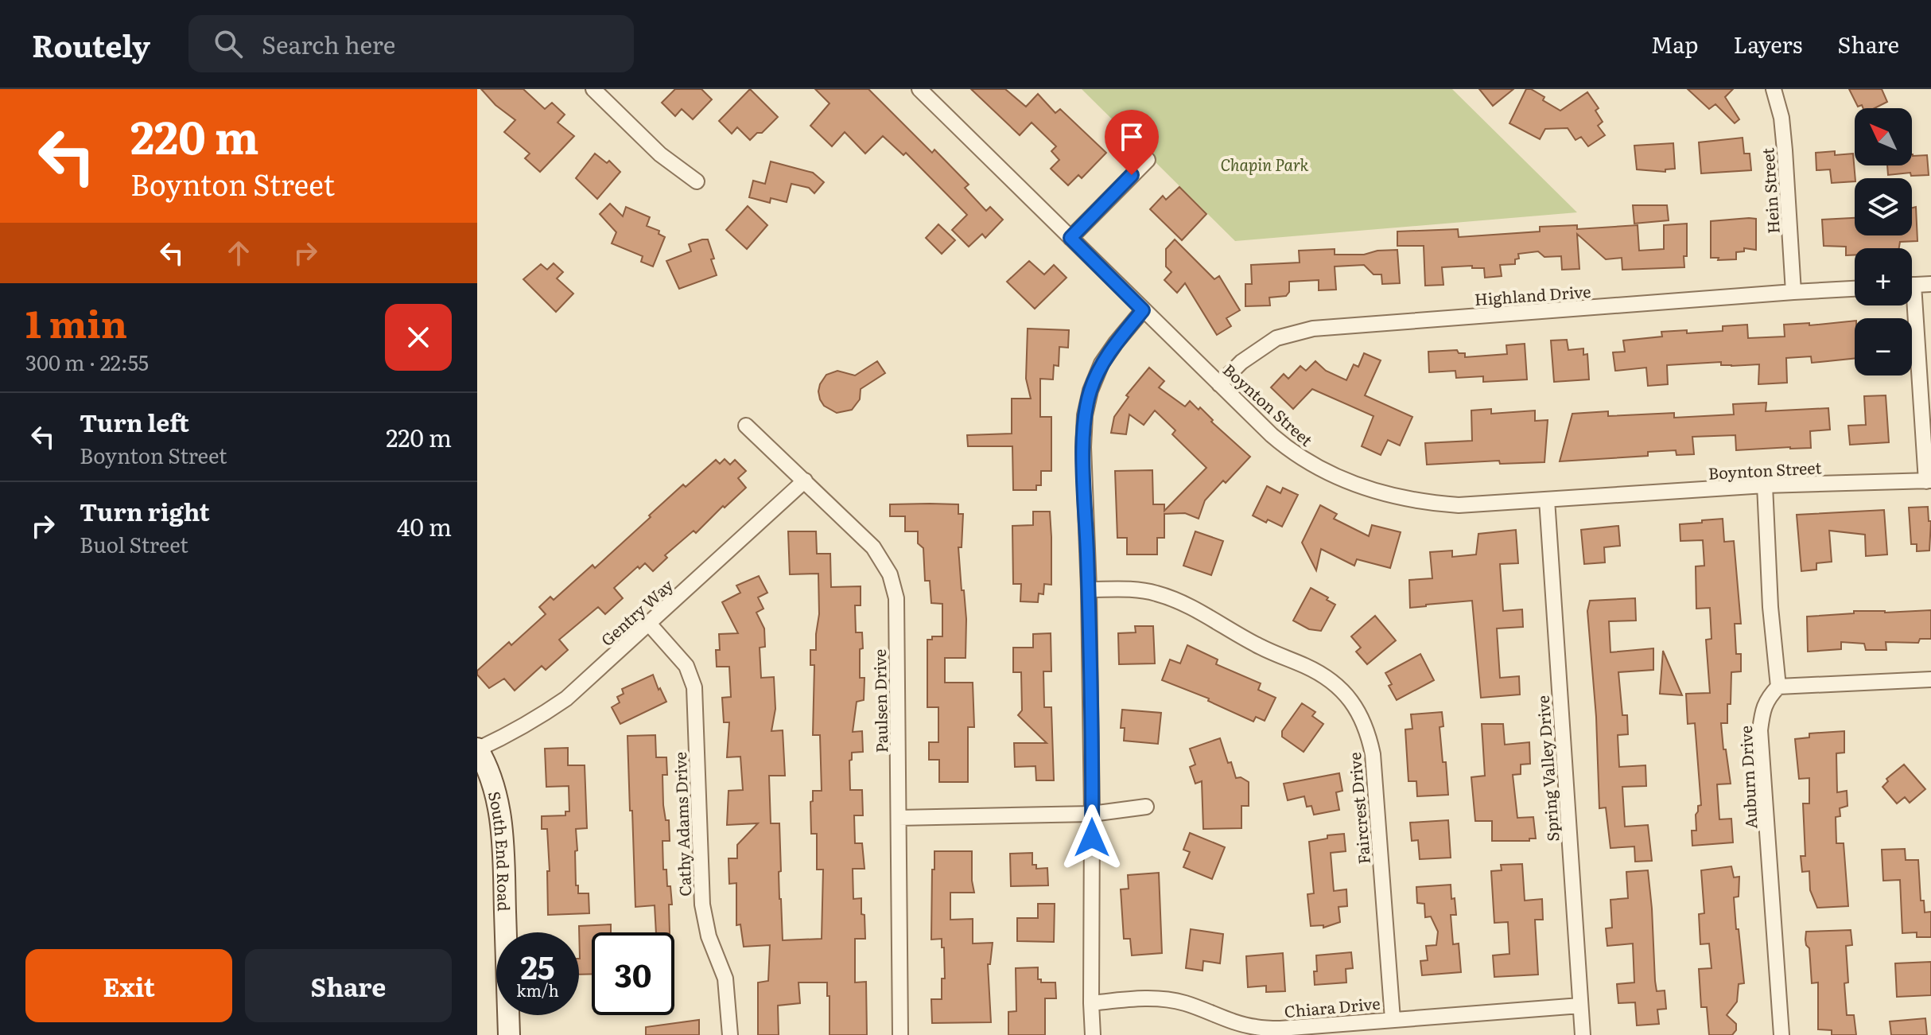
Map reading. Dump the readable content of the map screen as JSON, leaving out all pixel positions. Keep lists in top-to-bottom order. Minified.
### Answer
{"streets":{"main road":["South End Road"],"street":["Hein Street","Highland Drive","Boynton Street","Gentry Way","Paulsen Drive","Spring Valley Drive","Auburn Drive","Faircrest Drive","Cathy Adams Drive","Chiara Drive"]},"crossings":[["Hein Street","Highland Drive"],["Highland Drive","Boynton Street"],["Boynton Street","Spring Valley Drive"],["Gentry Way","Paulsen Drive"],["Gentry Way","Cathy Adams Drive"],["Gentry Way","South End Road"],["Spring Valley Drive","Chiara Drive"],["Faircrest Drive","Chiara Drive"]],"parks":["Chapin Park"],"north":"top left","page":{"header":"Routely","search":"Search here","nav":["Map","Layers","Share"],"turn":["220 m","Boynton Street"],"map_buttons":["+","−"],"heading":["1 min","300 m · 22:55"],"list":[{"name":"Turn left","note":"Boynton Street","value":"220 m"},{"name":"Turn right","note":"Buol Street","value":"40 m"}],"speed":"25 km/h","limit":"30","buttons":["Exit","Share"]}}
